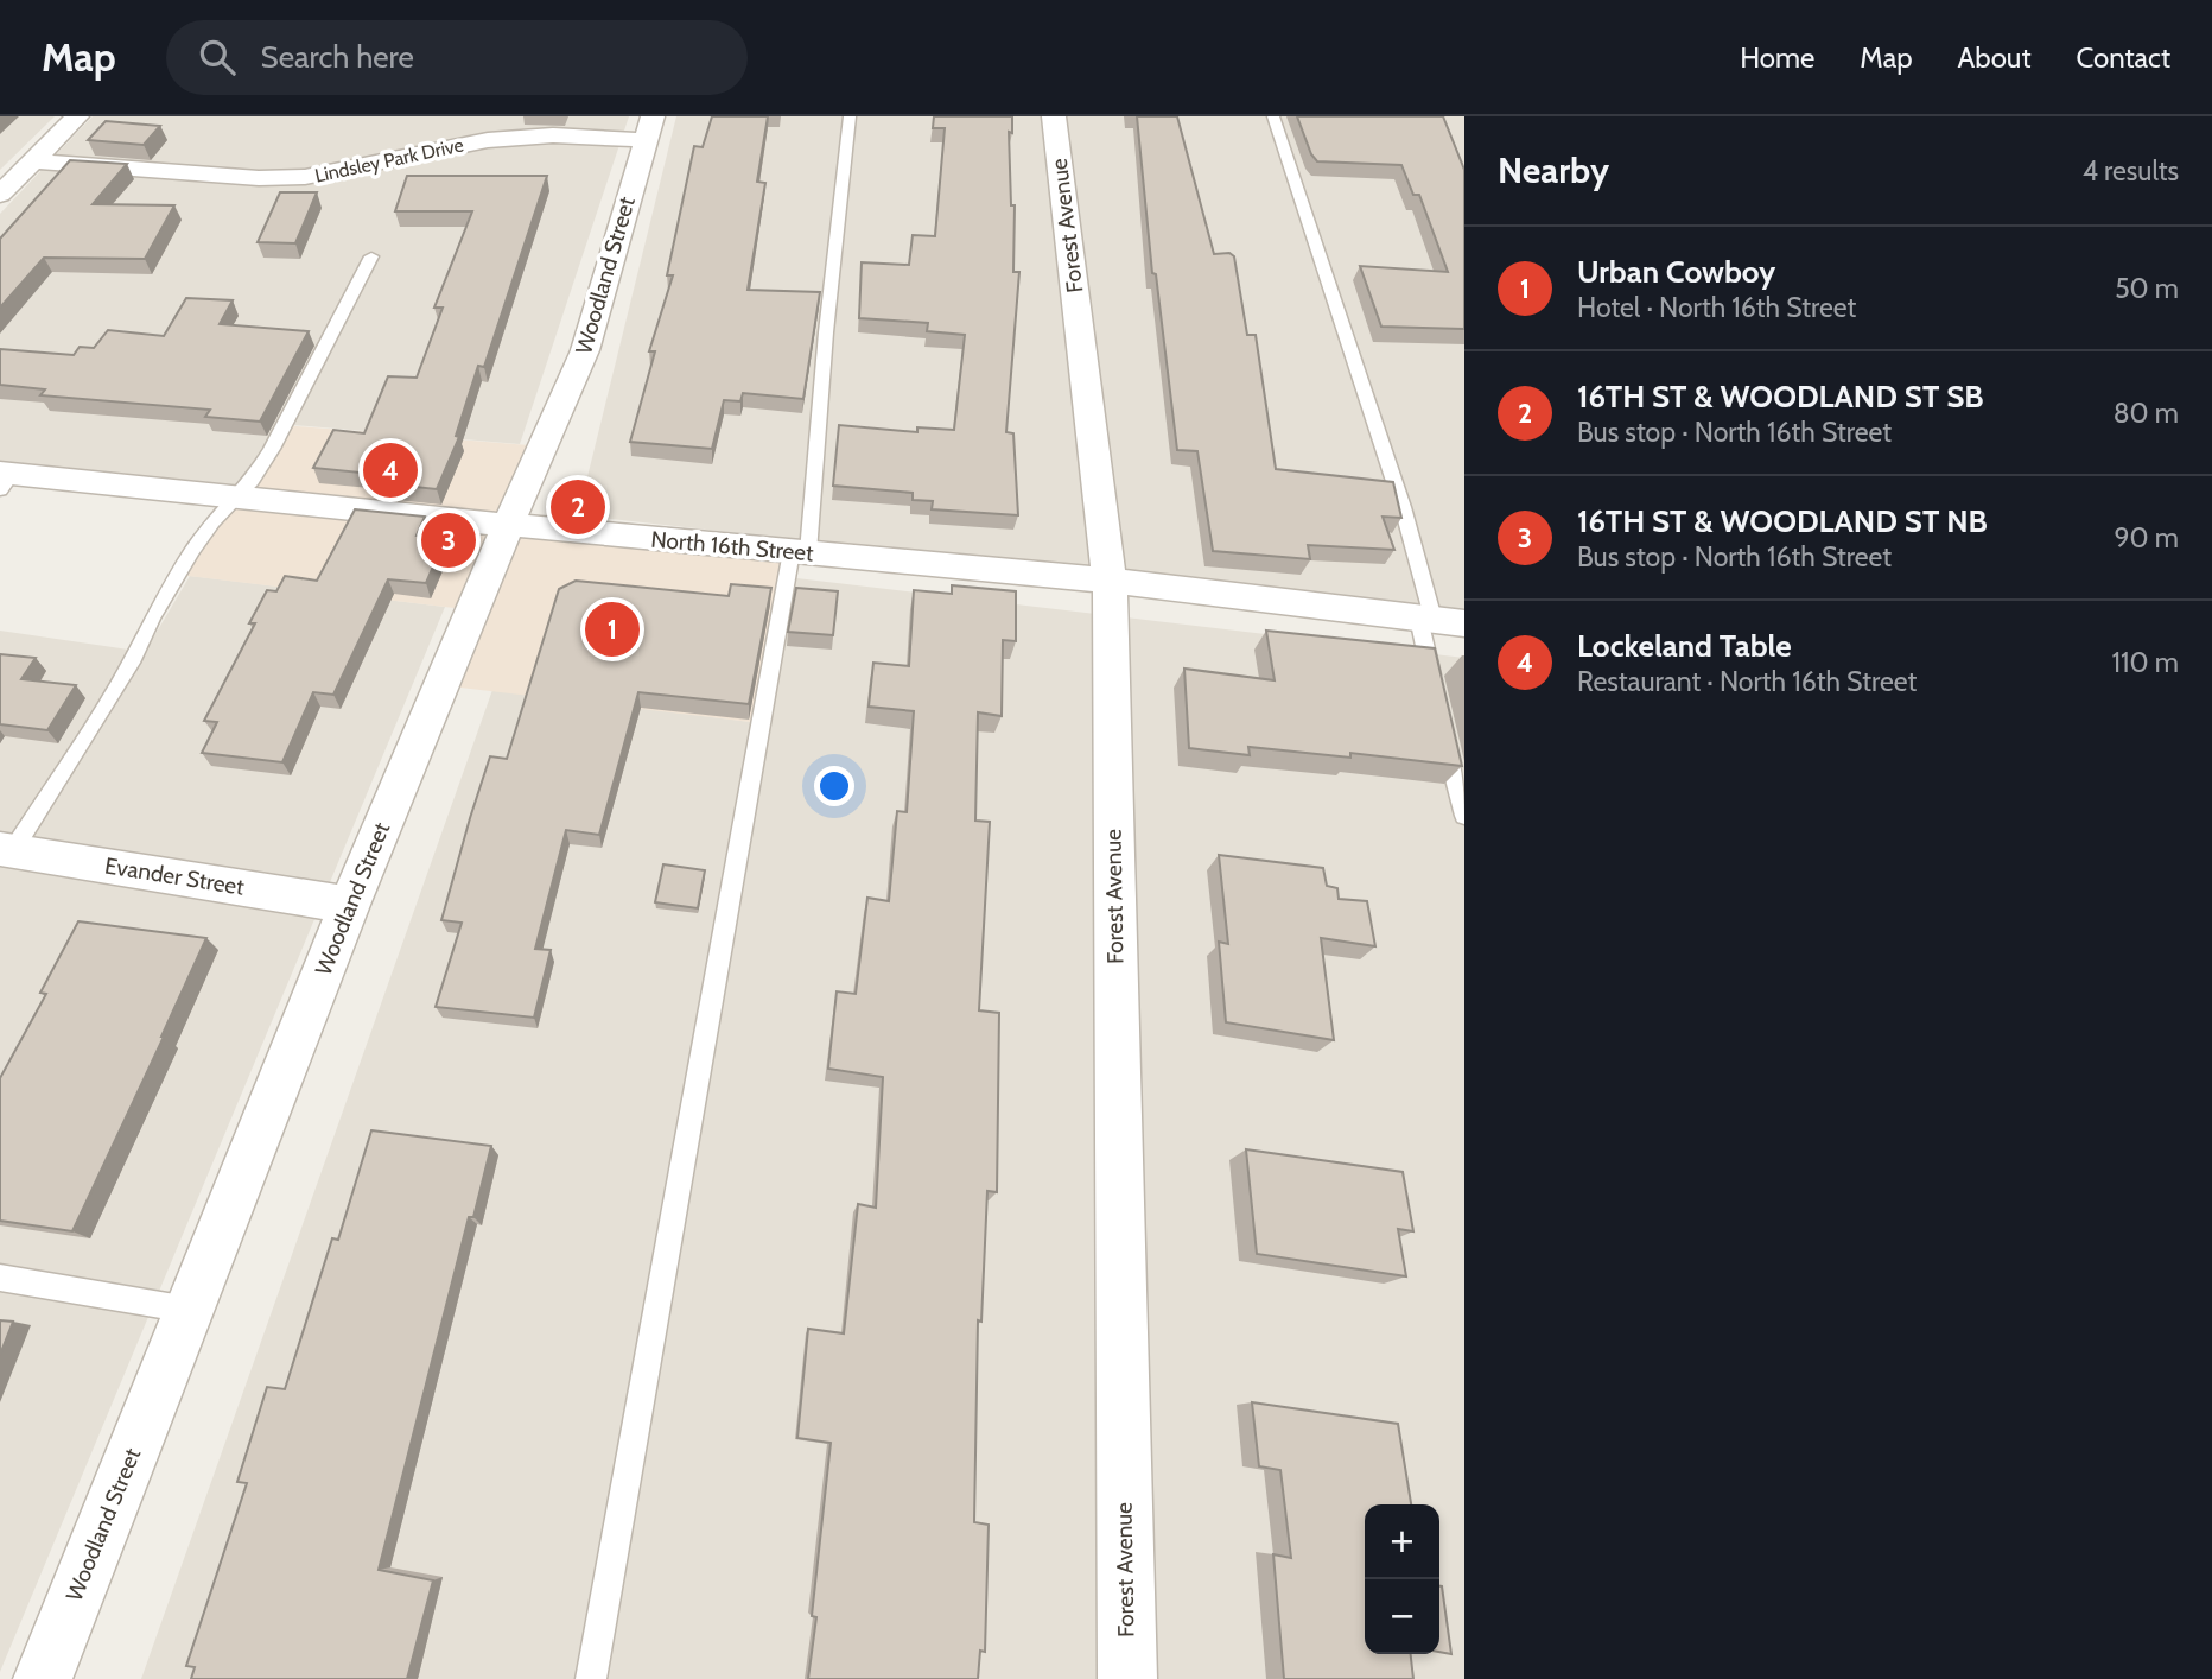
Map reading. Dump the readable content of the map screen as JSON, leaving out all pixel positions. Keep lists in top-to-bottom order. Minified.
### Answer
{"streets":{"street":["Lindsley Park Drive","Forest Avenue","Woodland Street","North 16th Street","Evander Street"]},"crossings":[["Lindsley Park Drive","Woodland Street"],["Forest Avenue","North 16th Street"],["Woodland Street","North 16th Street"],["Woodland Street","Evander Street"]],"page":{"header":"Map","search":"Search here","nav":["Home","Map","About","Contact"],"heading":["Nearby","4 results"],"list":[{"mark":"1","name":"Urban Cowboy","note":"Hotel · North 16th Street","value":"50 m"},{"mark":"2","name":"16TH ST & WOODLAND ST SB","note":"Bus stop · North 16th Street","value":"80 m"},{"mark":"3","name":"16TH ST & WOODLAND ST NB","note":"Bus stop · North 16th Street","value":"90 m"},{"mark":"4","name":"Lockeland Table","note":"Restaurant · North 16th Street","value":"110 m"}],"pins":["4","2","3","1"],"map_buttons":["+","−"]}}
